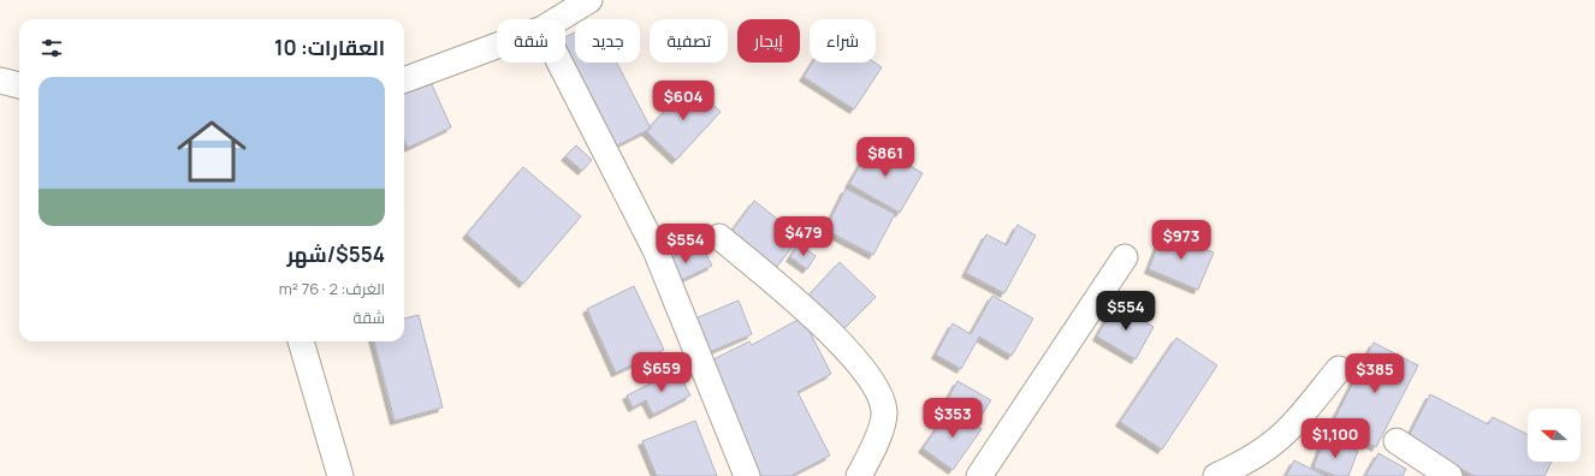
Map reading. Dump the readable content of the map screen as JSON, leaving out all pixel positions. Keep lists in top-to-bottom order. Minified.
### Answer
{"north":"left","page":{"chip":["شراء","إيجار","تصفية","جديد","شقة"],"heading":"العقارات: 10","list":[{"name":"$554/شهر","note":"الغرف: 2 · 76 m² · شقة"}],"price":["$604","$861","$479","$973","$554","$554","$659","$385","$353","$1,100"]}}
